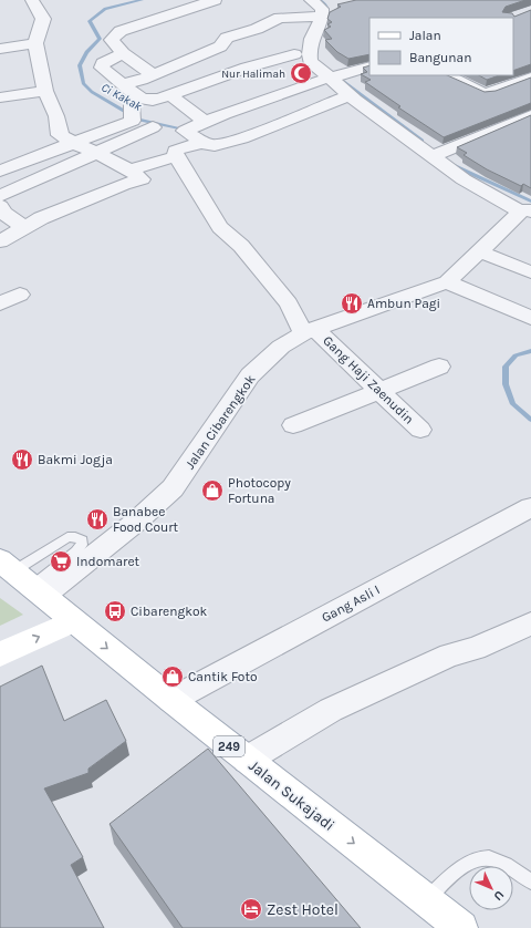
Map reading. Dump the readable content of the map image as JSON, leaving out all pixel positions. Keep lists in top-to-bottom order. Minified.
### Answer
{"streets":{"main road":["249","Jalan Sukajadi"],"street":["Gang Haji Zaenudin","Jalan Cibarengkok","Gang Asli I"]},"crossings":[["Gang Haji Zaenudin","Jalan Cibarengkok"],["Jalan Cibarengkok","Jalan Sukajadi"],["Gang Asli I","Jalan Sukajadi"]],"one_way":["Jalan Sukajadi"],"water":["Ci Kakak"],"places":{"mosque":["Nur Halimah"],"restaurant":["Ambun Pagi","Bakmi Jogja","Banabee Food Court"],"shop":["Photocopy Fortuna","Cantik Foto"],"supermarket":["Indomaret"],"bus stop":["Cibarengkok"],"hotel":["Zest Hotel"]},"legend":["Jalan","Bangunan"],"north":"bottom right"}
